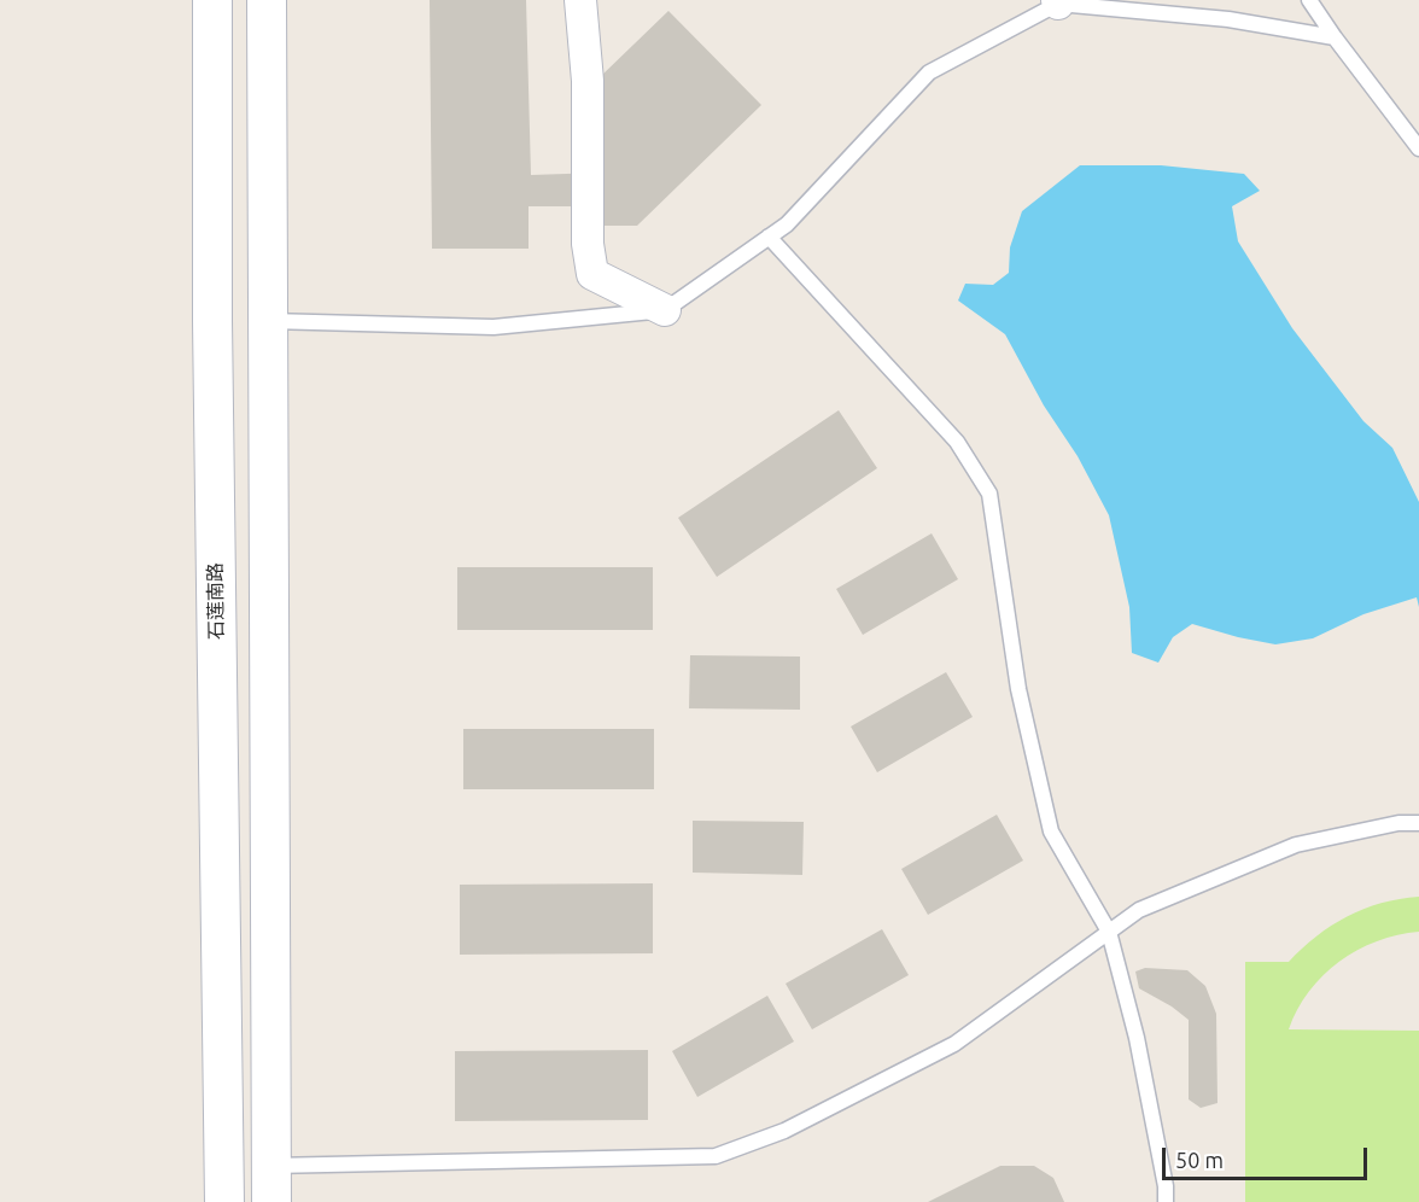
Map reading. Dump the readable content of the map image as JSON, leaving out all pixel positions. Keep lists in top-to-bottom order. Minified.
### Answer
{"streets":{"street":["石莲南路"]},"scale_bar":"50 m"}
